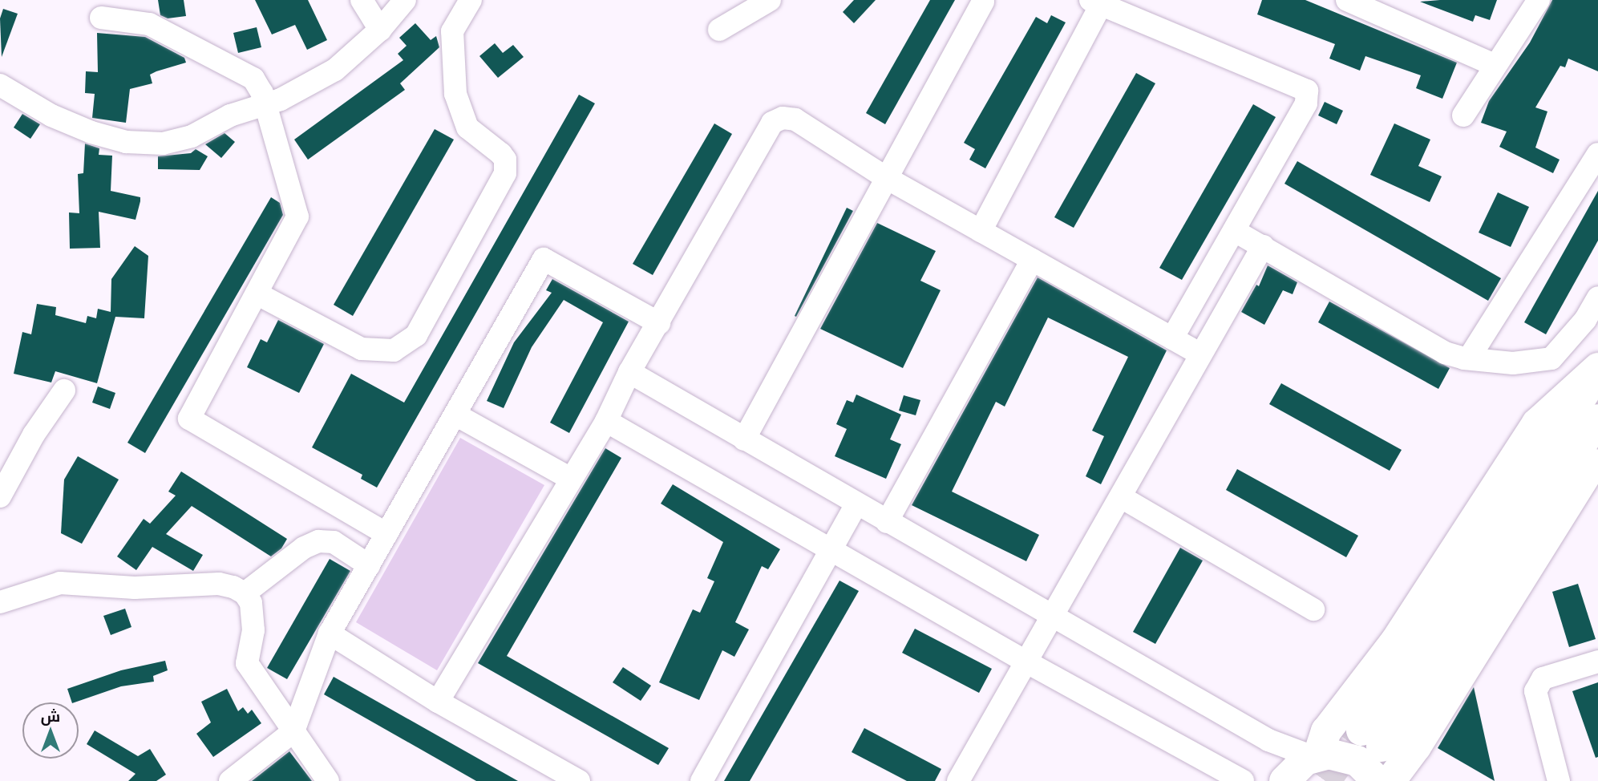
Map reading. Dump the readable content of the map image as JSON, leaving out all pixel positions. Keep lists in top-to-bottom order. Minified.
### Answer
{"north":"top"}
